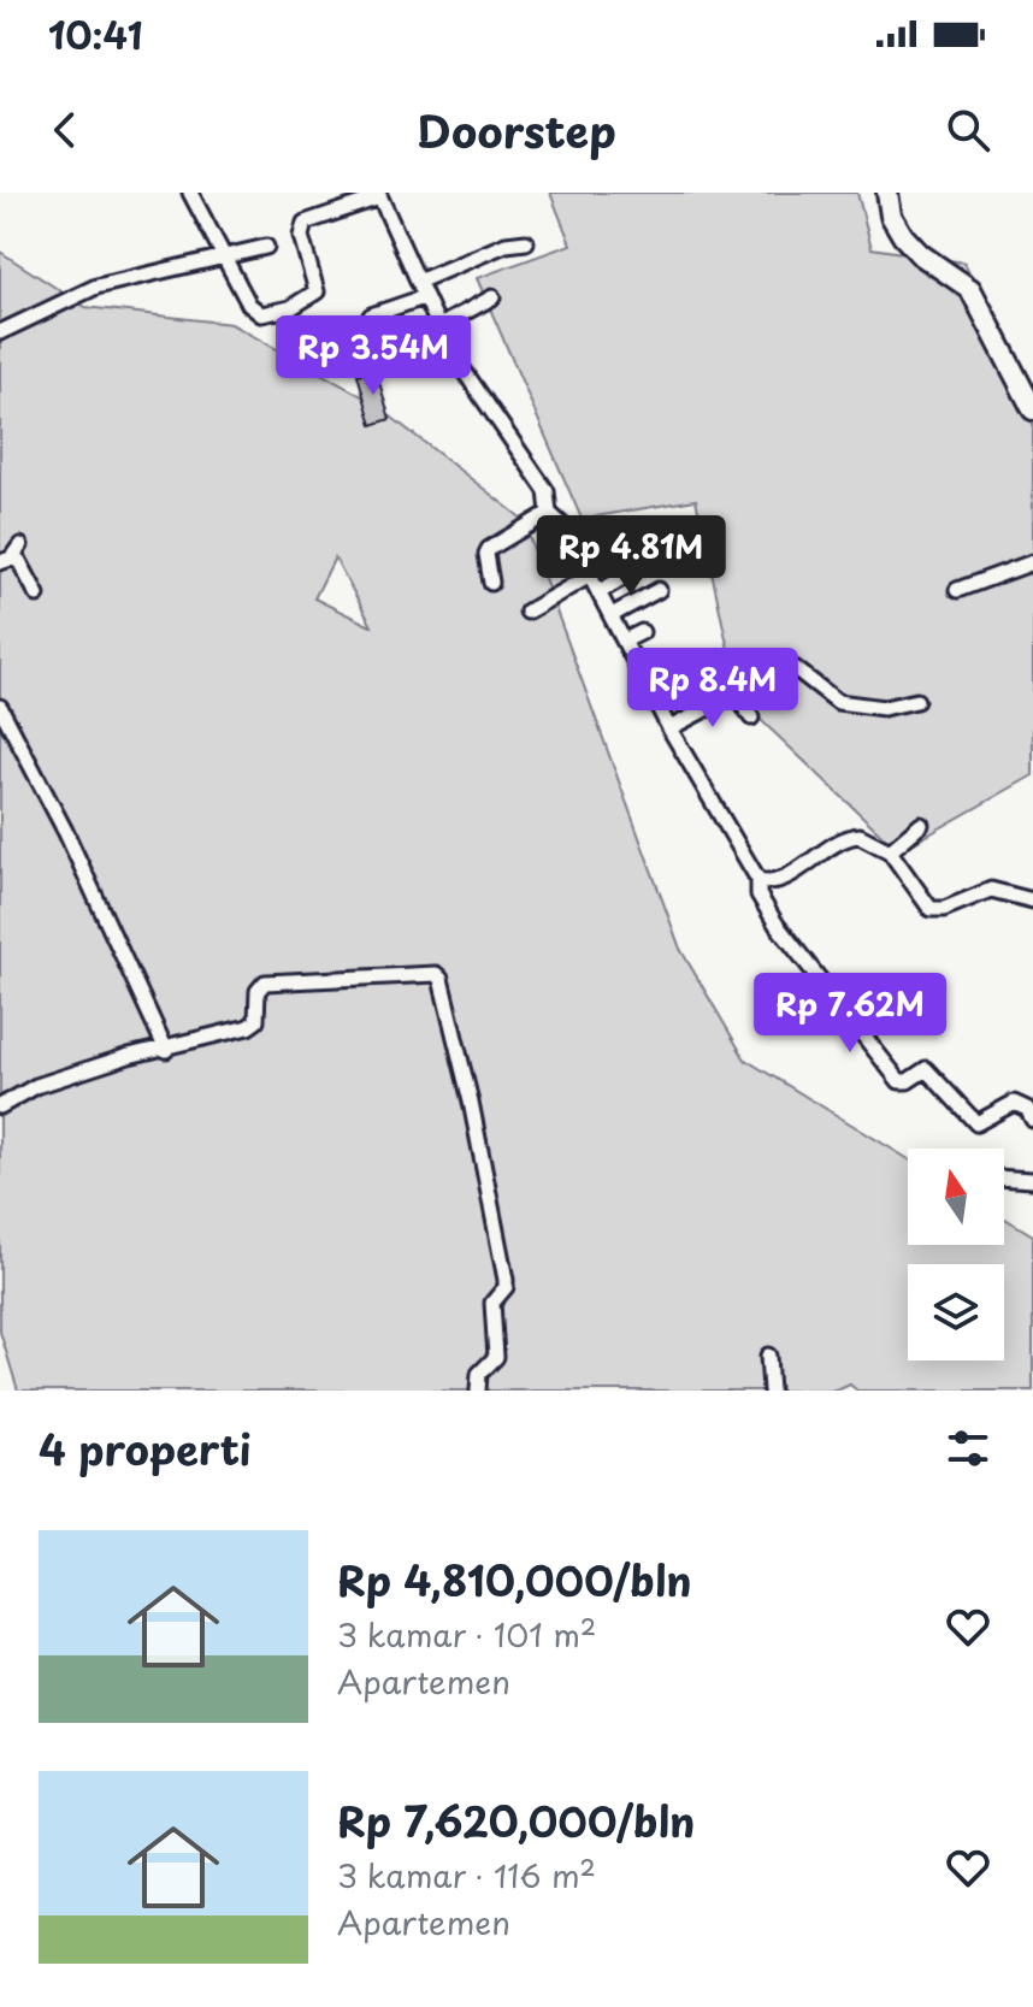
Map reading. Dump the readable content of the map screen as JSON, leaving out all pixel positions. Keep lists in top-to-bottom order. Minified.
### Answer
{"north":"top","page":{"status":"10:41","header":"Doorstep","price":["Rp 3.54M","Rp 4.81M","Rp 8.4M","Rp 7.62M"],"heading":"4 properti","list":[{"name":"Rp 4,810,000/bln","note":"3 kamar · 101 m² · Apartemen"},{"name":"Rp 7,620,000/bln","note":"3 kamar · 116 m² · Apartemen"}]}}
